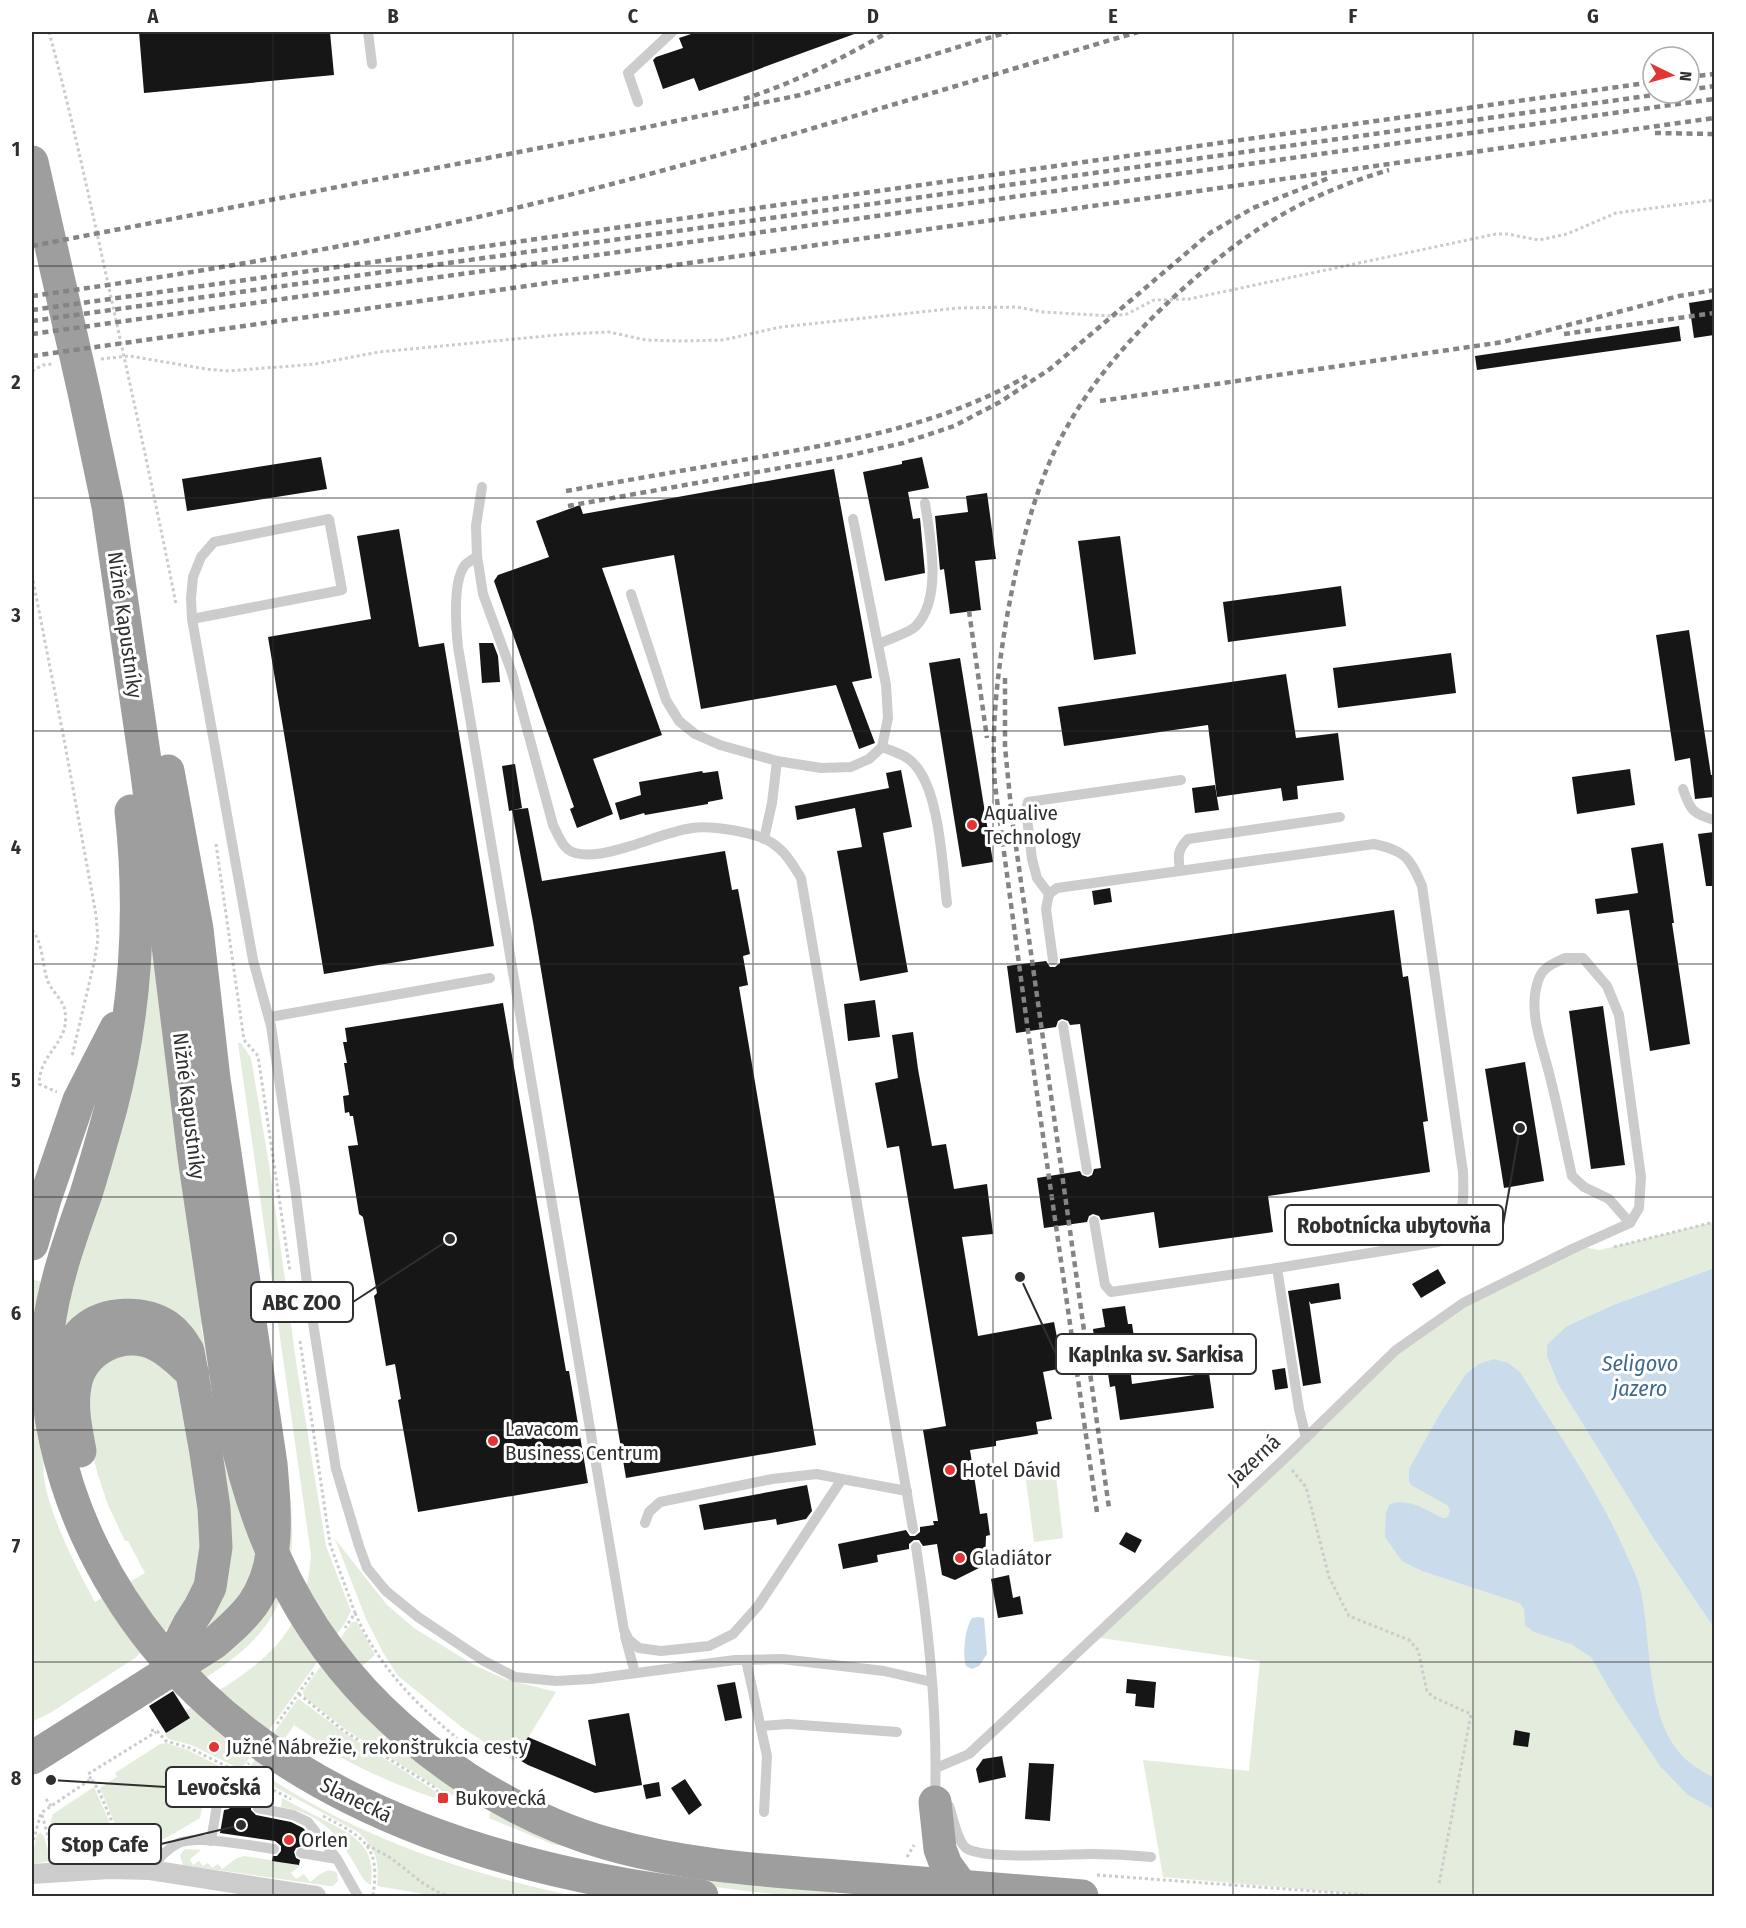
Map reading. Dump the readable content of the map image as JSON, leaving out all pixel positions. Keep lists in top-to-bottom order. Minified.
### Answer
{"streets":{"highway":["Nižné Kapustníky","Slanecká"],"lane":["Jazerná"]},"water":["Seligovo jazero"],"places":{"other":["Aqualive Technology","Robotnícka ubytovňa","ABC ZOO","Kaplnka sv. Sarkisa","Lavacom Business Centrum","Hotel Dávid","Gladiátor","Južné Nábrežie, rekonštrukcia cesty","Levočská","Stop Cafe","Orlen"],"transit":["Bukovecká"]},"north":"right","grid":{"columns":["A","B","C","D","E","F","G"],"rows":["1","2","3","4","5","6","7","8"]}}
